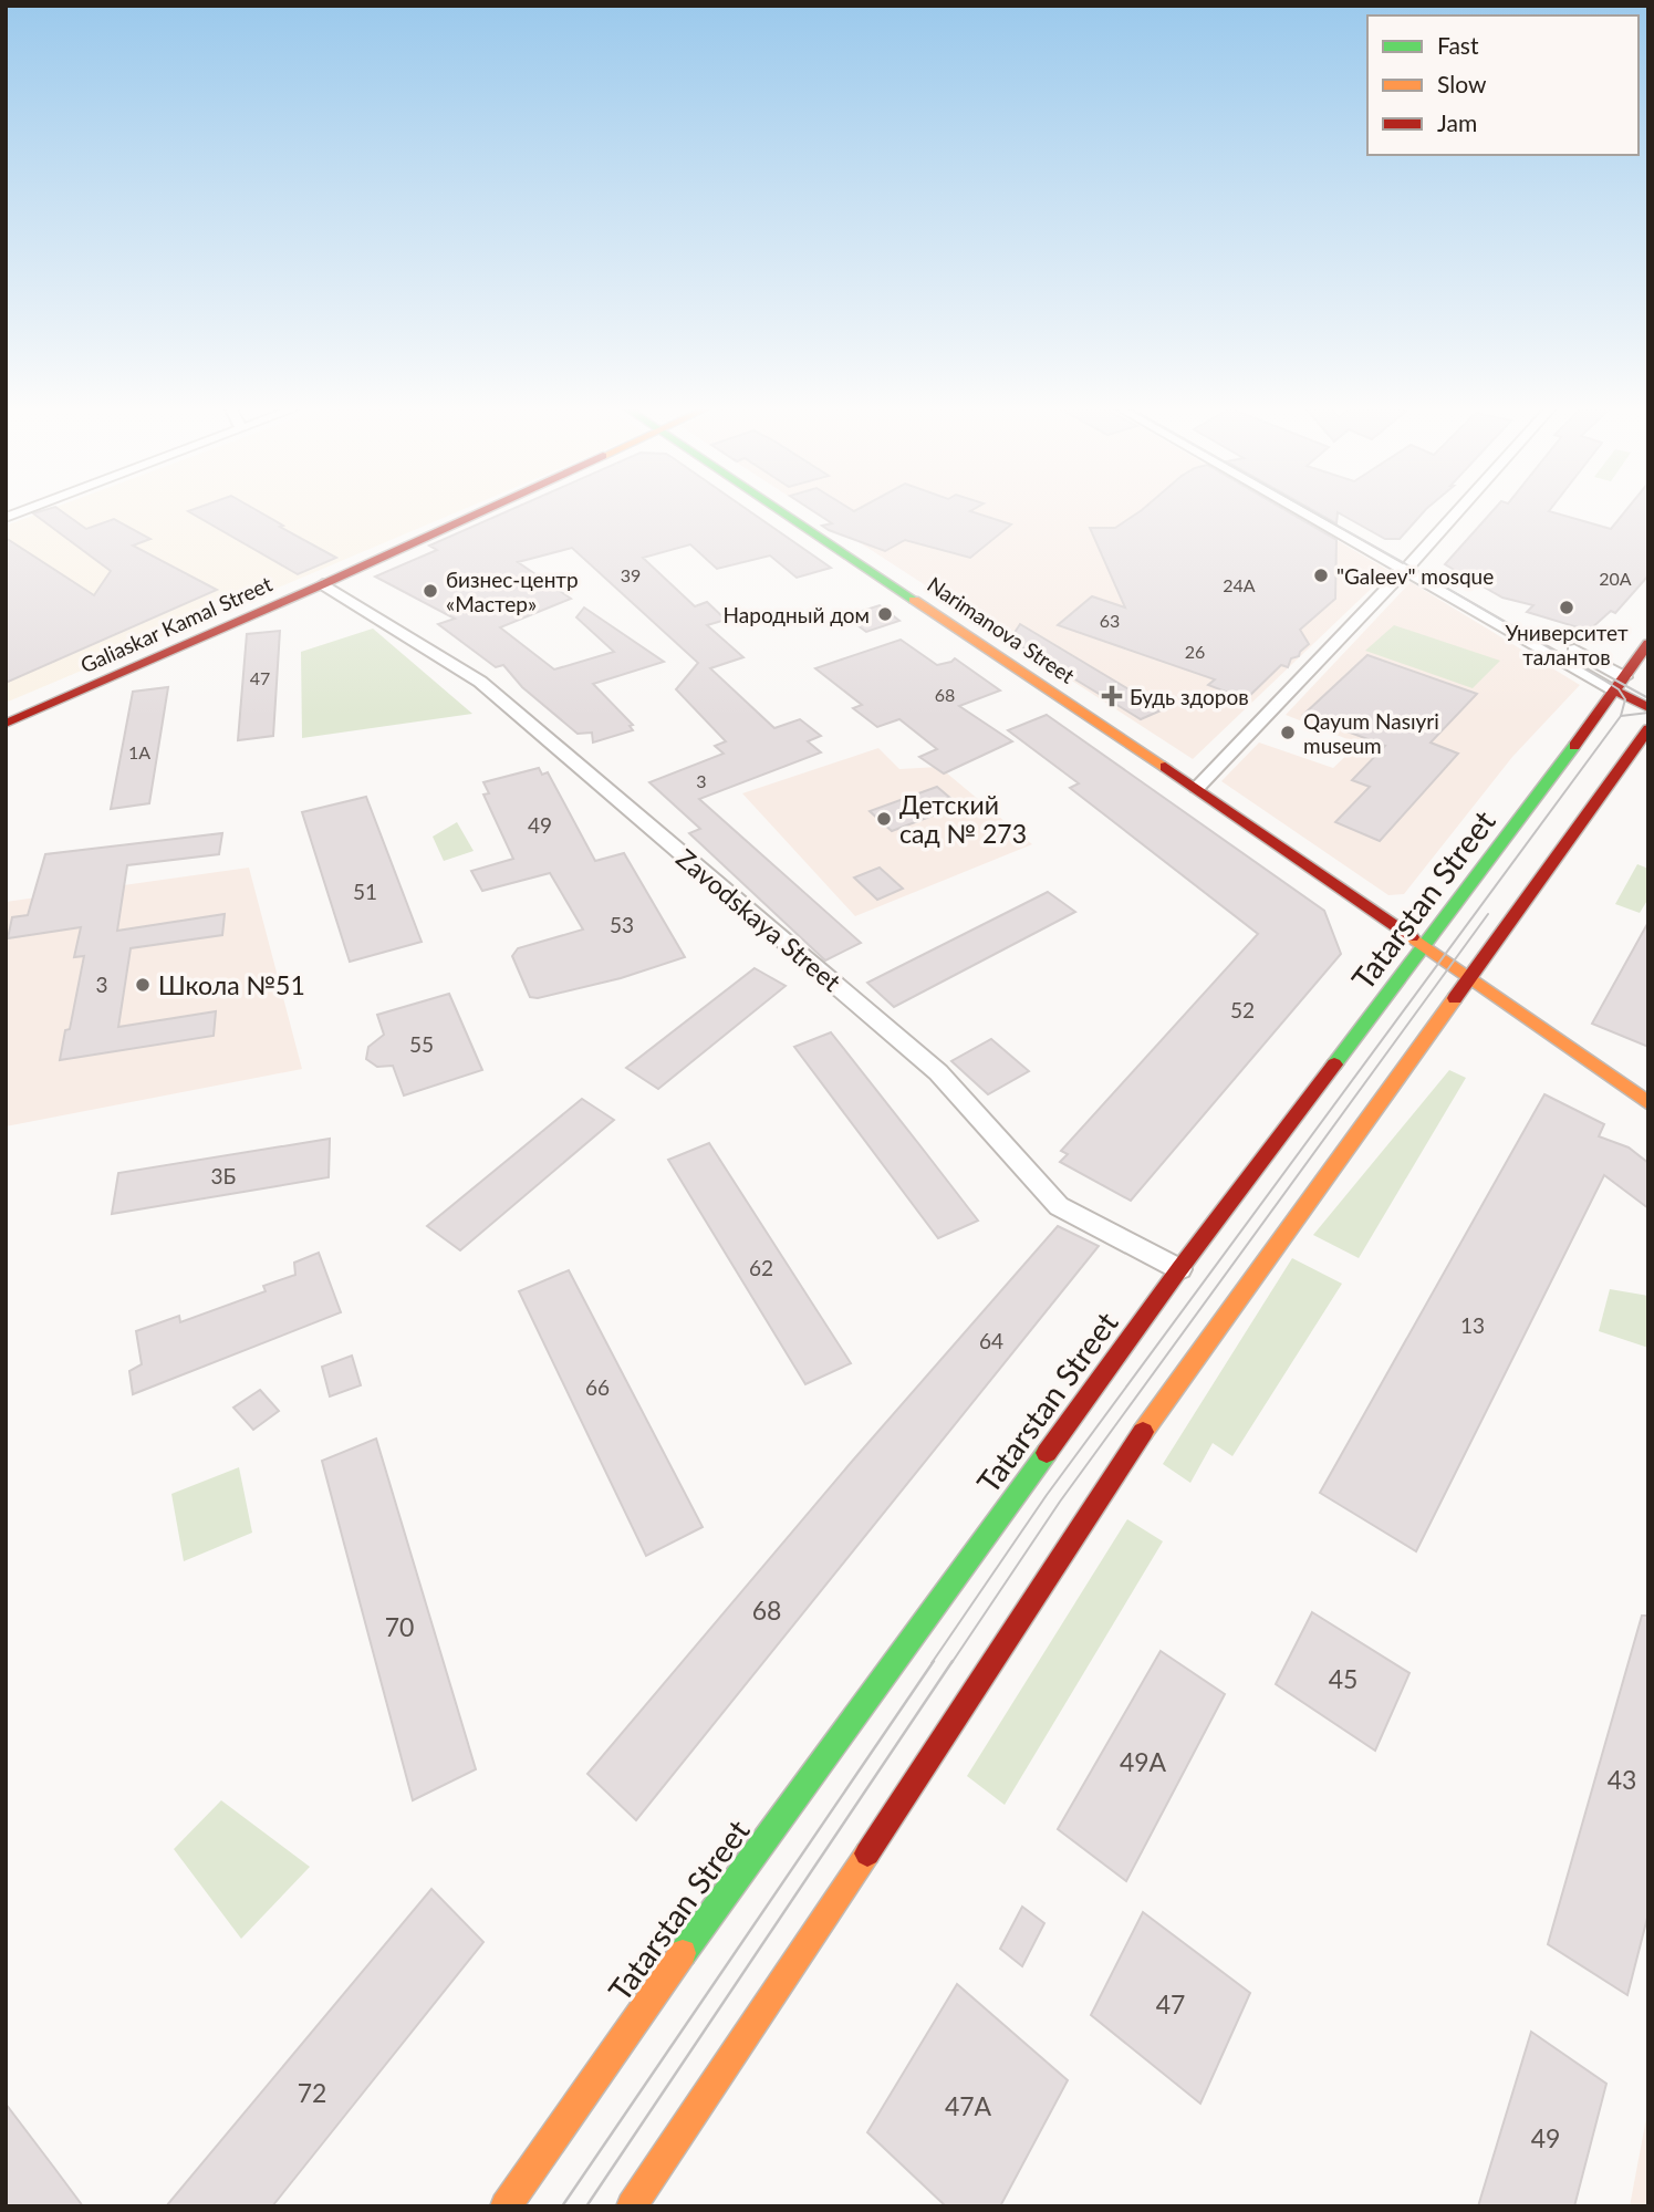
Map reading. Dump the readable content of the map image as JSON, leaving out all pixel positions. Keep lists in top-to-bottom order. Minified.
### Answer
{"streets":{"main road":["Galiaskar Kamal Street","Narimanova Street","Tatarstan Street"],"street":["Zavodskaya Street"]},"crossings":[["Galiaskar Kamal Street","Zavodskaya Street"],["Narimanova Street","Tatarstan Street"],["Tatarstan Street","Zavodskaya Street"]],"places":{"other":["\"Galeev\" mosque","бизнес-центр «Мастер»","Университет талантов","Народный дом","Qayum Nasıyri museum","Детский сад № 273","Школа №51"],"health":["Будь здоров"]},"house_numbers":["39","20А","24А","63","26","47","68","1А","3","49","51","53","3","52","55","3Б","62","13","64","66","68","70","45","49А","43","47","72","47А","49"],"legend":["Fast","Slow","Jam"]}
